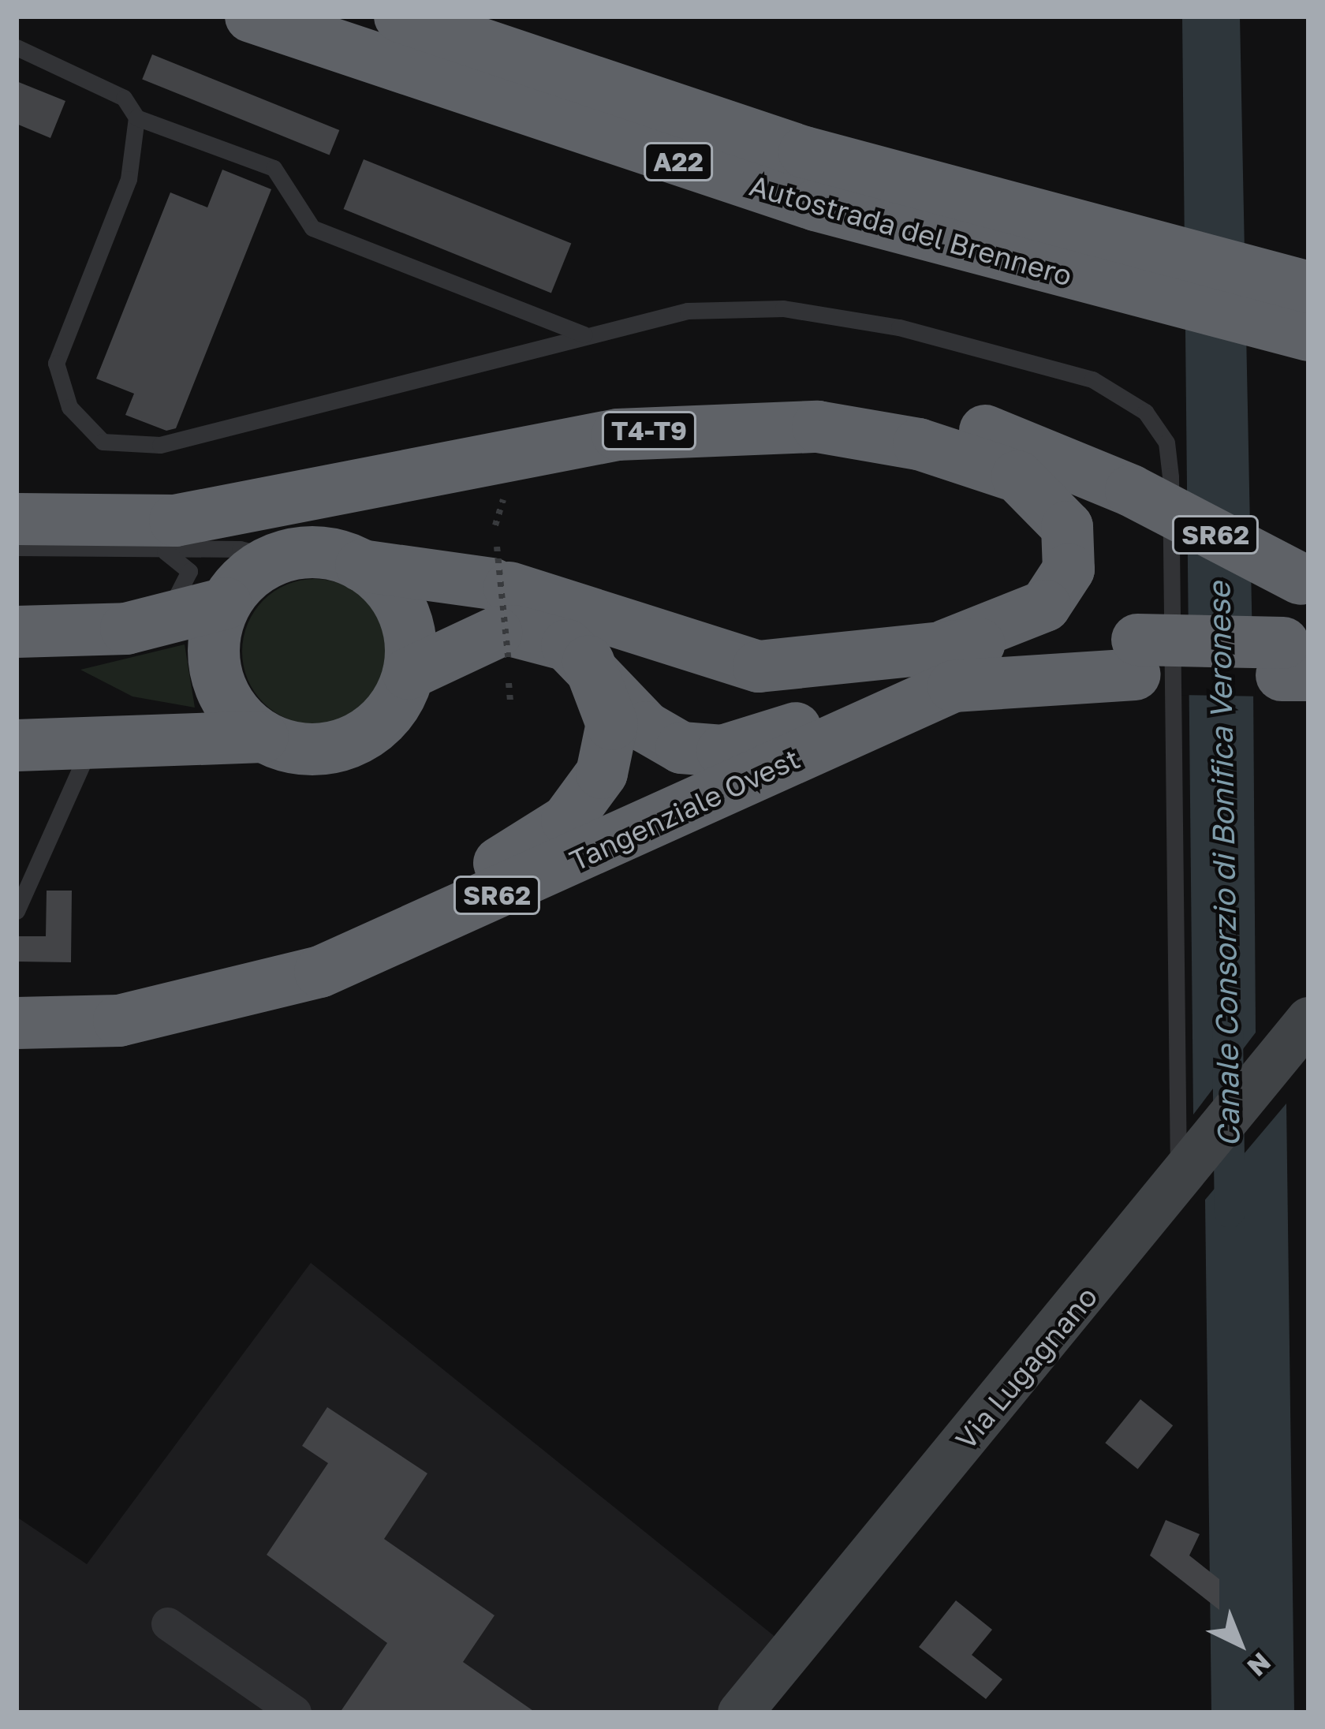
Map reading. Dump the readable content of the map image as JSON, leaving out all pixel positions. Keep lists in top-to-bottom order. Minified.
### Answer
{"streets":{"highway":["A22","Autostrada del Brennero","T4-T9","SR62","Tangenziale Ovest"],"main road":["Via Lugagnano"]},"crossings":[["T4-T9","Tangenziale Ovest"]],"water":["Canale Consorzio di Bonifica Veronese"],"north":"bottom right"}
